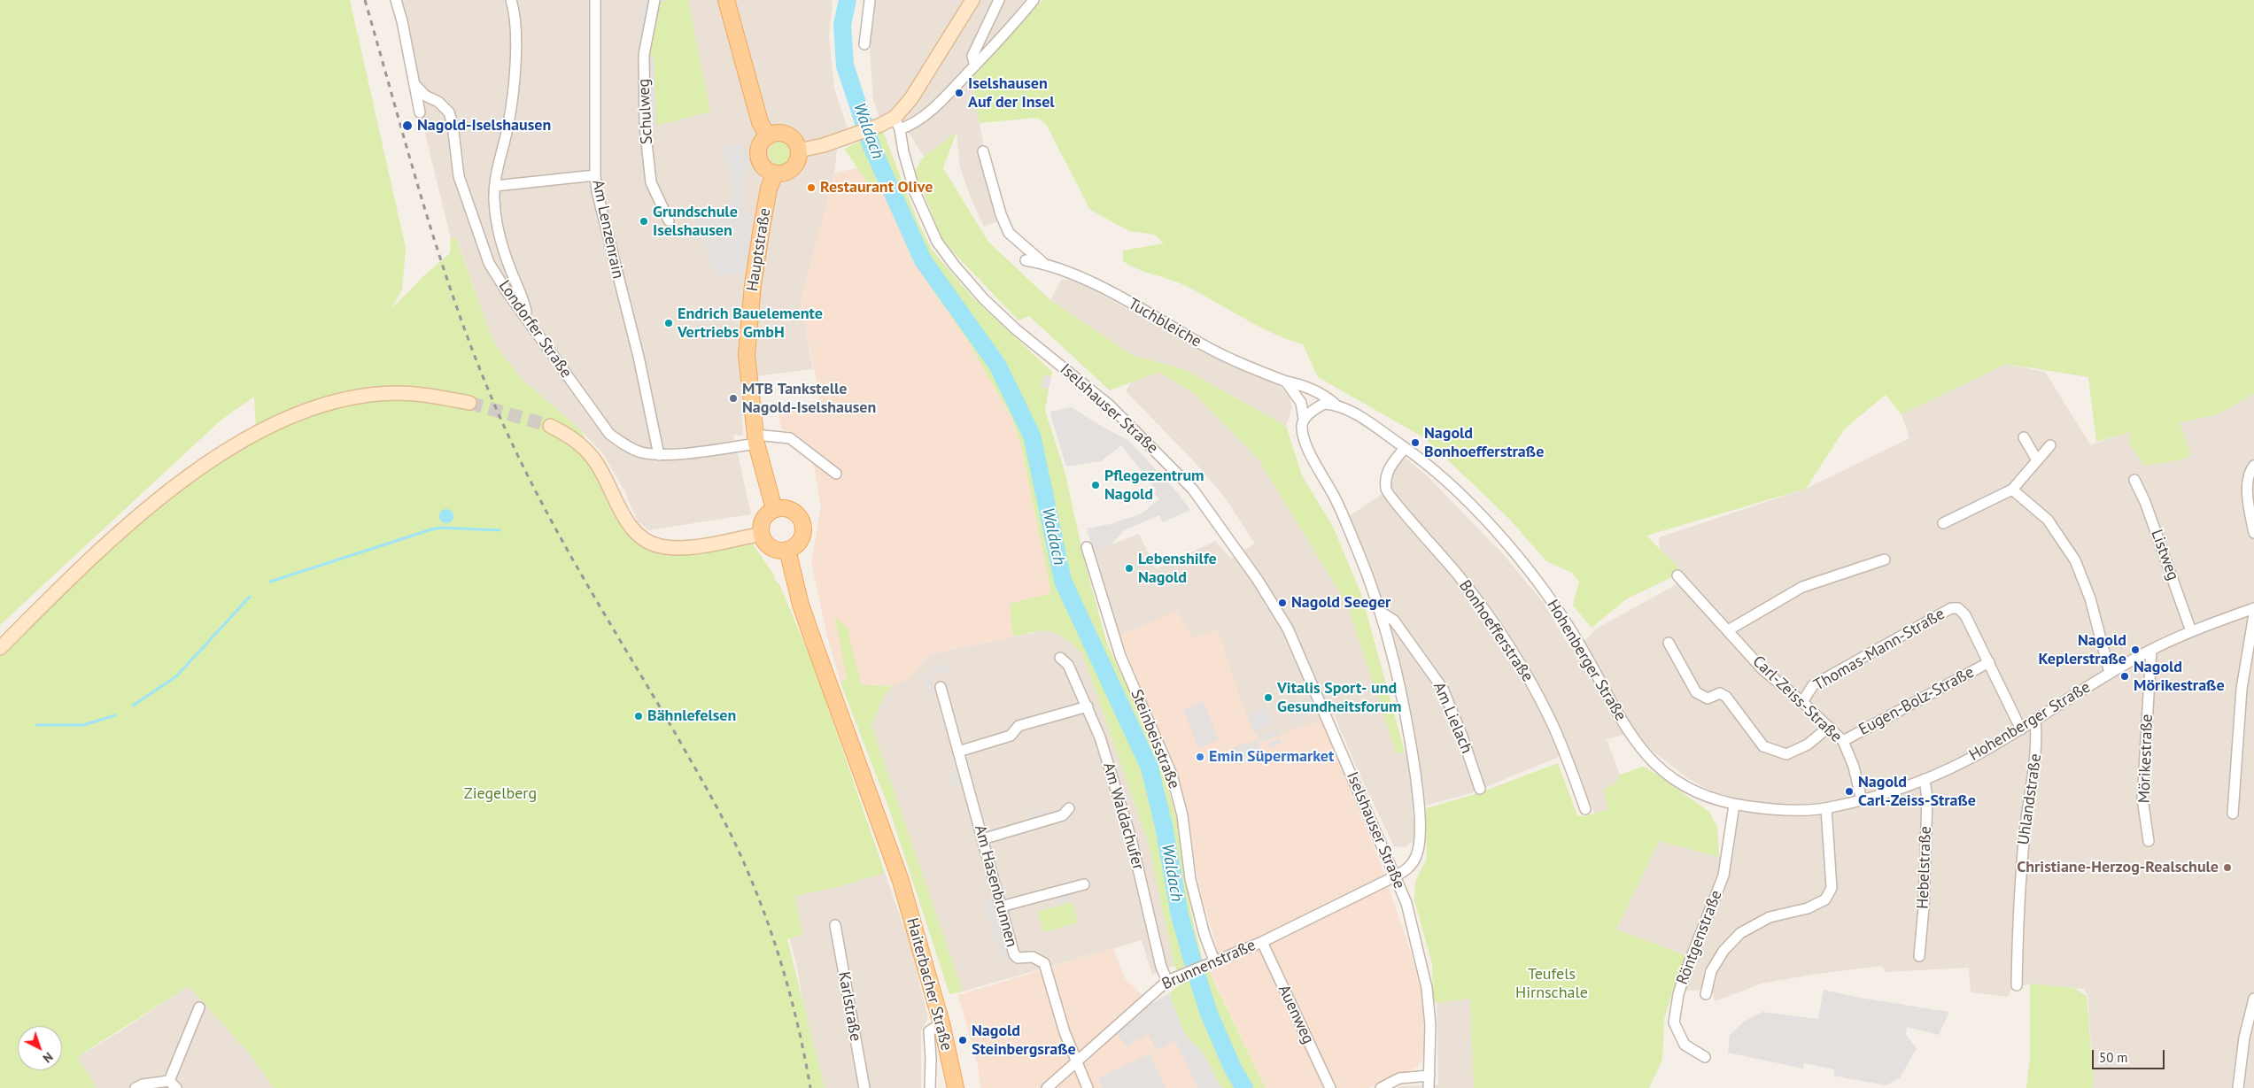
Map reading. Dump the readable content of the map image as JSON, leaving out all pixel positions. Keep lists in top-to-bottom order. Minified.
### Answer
{"streets":{"main road":["Hauptstraße","Haiterbacher Straße"],"street":["Schulweg","Am Lenzenrain","Tuchbleiche","Londorfer Straße","Iselshauser Straße","Listweg","Bonhoefferstraße","Thomas-Mann-Straße","Hohenberger Straße","Carl-Zeiss-Straße","Eugen-Bolz-Straße","Am Lielach","Steinbeisstraße","Mörikestraße","Uhlandstraße","Am Waldachufer","Hebelstraße","Am Hasenbrunnen","Röntgenstraße","Brunnenstraße","Karlstraße","Auenweg"]},"crossings":[["Am Lenzenrain","Londorfer Straße"],["Hauptstraße","Londorfer Straße"],["Hauptstraße","Haiterbacher Straße"],["Tuchbleiche","Hohenberger Straße"],["Iselshauser Straße","Brunnenstraße"],["Listweg","Hohenberger Straße"],["Bonhoefferstraße","Hohenberger Straße"],["Thomas-Mann-Straße","Hohenberger Straße"],["Thomas-Mann-Straße","Carl-Zeiss-Straße"],["Thomas-Mann-Straße","Eugen-Bolz-Straße"],["Hohenberger Straße","Carl-Zeiss-Straße"],["Hohenberger Straße","Mörikestraße"],["Hohenberger Straße","Uhlandstraße"],["Hohenberger Straße","Hebelstraße"],["Hohenberger Straße","Röntgenstraße"],["Carl-Zeiss-Straße","Eugen-Bolz-Straße"],["Steinbeisstraße","Brunnenstraße"],["Am Waldachufer","Brunnenstraße"],["Am Hasenbrunnen","Brunnenstraße"],["Brunnenstraße","Auenweg"]],"water":["Waldach"],"parks":["Ziegelberg","Teufels Hirnschale"],"places":["Iselshausen Auf der Insel","Nagold-Iselshausen","Restaurant Olive","Grundschule Iselshausen","Endrich Bauelemente Vertriebs GmbH","MTB Tankstelle Nagold-Iselshausen","Nagold Bonhoefferstraße","Pflegezentrum Nagold","Lebenshilfe Nagold","Nagold Seeger","Nagold Keplerstraße","Nagold Mörikestraße","Vitalis Sport- und Gesundheitsforum","Bähnlefelsen","Emin Süpermarket","Nagold Carl-Zeiss-Straße","Christiane-Herzog-Realschule","Nagold Steinbergsraße"],"scale_bar":"50 m","north":"bottom right"}
